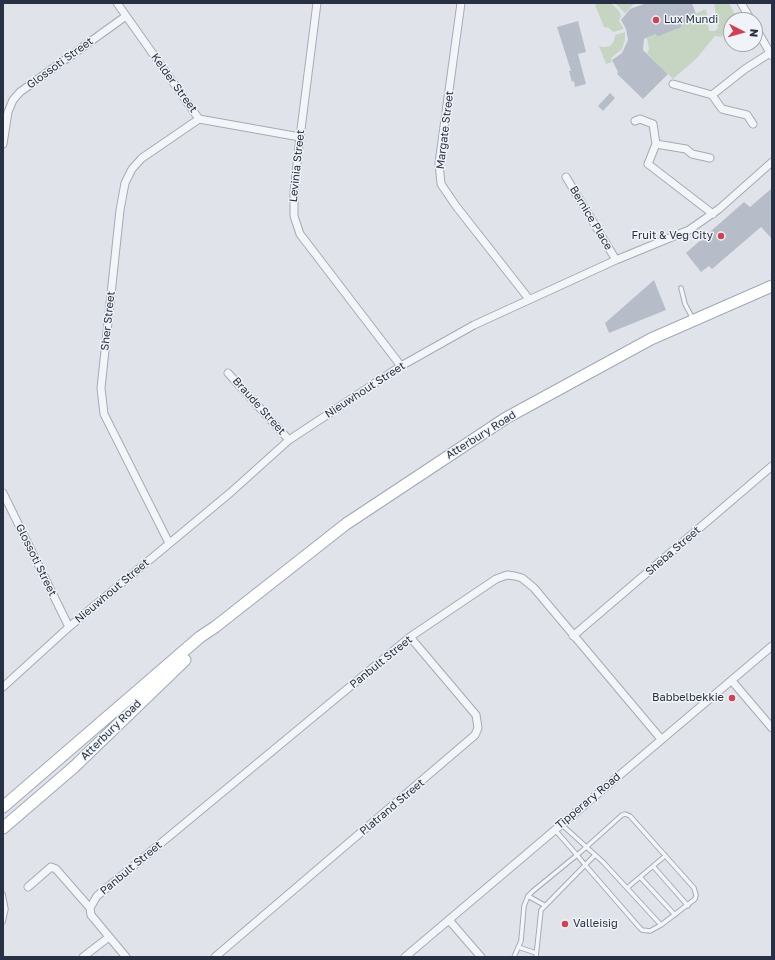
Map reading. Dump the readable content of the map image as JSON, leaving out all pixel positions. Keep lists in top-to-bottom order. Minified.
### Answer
{"streets":{"main road":["Atterbury Road"],"street":["Glossoti Street","Kelder Street","Margate Street","Levinia Street","Bernice Place","Sher Street","Nieuwhout Street","Braude Street","Sheba Street","Panbult Street","Tipperary Road","Platrand Street"]},"crossings":[["Glossoti Street","Kelder Street"],["Glossoti Street","Nieuwhout Street"],["Kelder Street","Levinia Street"],["Kelder Street","Sher Street"],["Margate Street","Nieuwhout Street"],["Levinia Street","Nieuwhout Street"],["Bernice Place","Nieuwhout Street"],["Sher Street","Nieuwhout Street"],["Nieuwhout Street","Braude Street"],["Sheba Street","Panbult Street"],["Panbult Street","Tipperary Road"],["Panbult Street","Platrand Street"]],"places":["Lux Mundi","Fruit & Veg City","Babbelbekkie","Valleisig"],"north":"right"}
